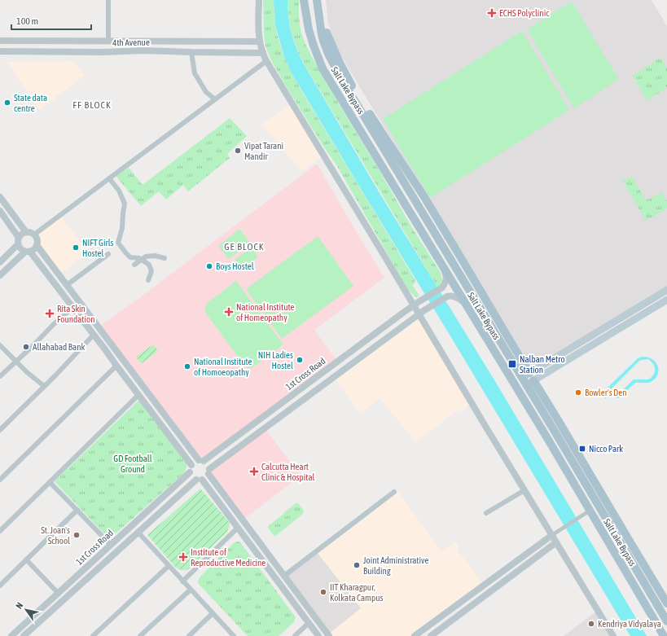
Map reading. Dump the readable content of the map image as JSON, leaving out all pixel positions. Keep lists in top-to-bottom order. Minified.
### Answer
{"streets":{"main road":["Salt Lake Bypass"],"street":["4th Avenue","1st Cross Road"]},"crossings":[["Salt Lake Bypass","1st Cross Road"]],"districts":["FF BLOCK","GE BLOCK"],"parks":["GD Football Ground"],"places":{"health":["ECHS Polyclinic","National Institute of Homeopathy","Rita Skin Foundation","Calcutta Heart Clinic & Hospital","Institute of Reproductive Medicine"],"other":["State data centre","Vipat Tarani Mandir","NIFT Girls Hostel","Boys Hostel","Allahabad Bank","NIH Ladies Hostel","National Institute of Homoeopathy","Bowler's Den","St. Joan's School","Joint Administrative Building","IIT Kharagpur, Kolkata Campus","Kendriya Vidyalaya"],"transit":["Nalban Metro Station","Nicco Park"]},"scale_bar":"100 m","north":"top left"}
